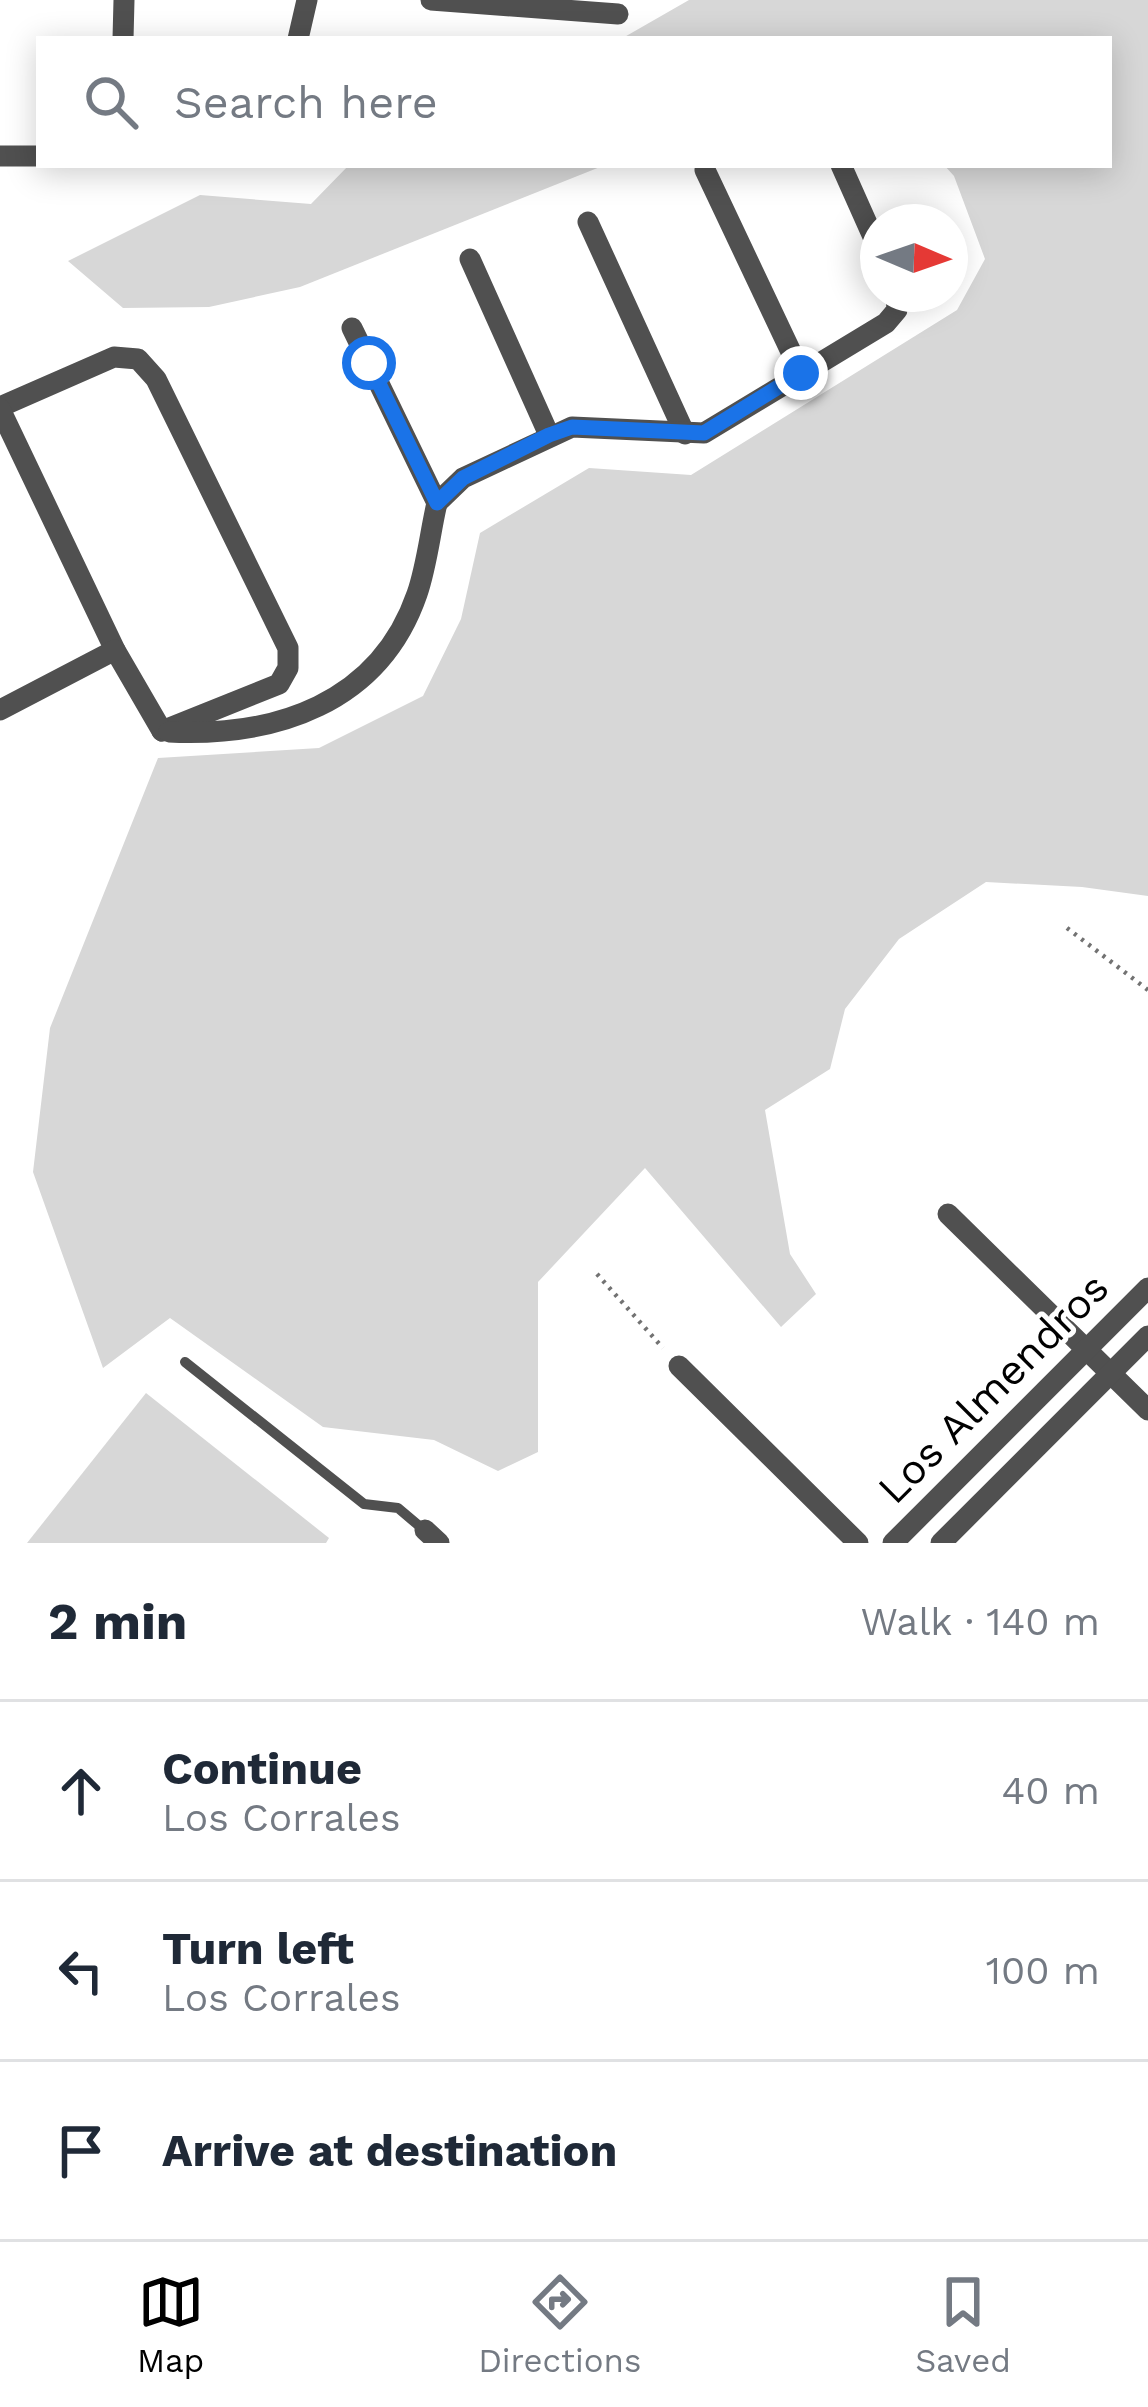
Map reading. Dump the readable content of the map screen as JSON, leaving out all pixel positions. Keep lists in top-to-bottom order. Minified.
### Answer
{"streets":{"street":["Los Almendros"]},"north":"right","page":{"search":"Search here","heading":["2 min","Walk · 140 m"],"list":[["Continue","Los Corrales","40 m"],["Turn left","Los Corrales","100 m"],"Arrive at destination"],"nav":["Map","Directions","Saved"]}}
